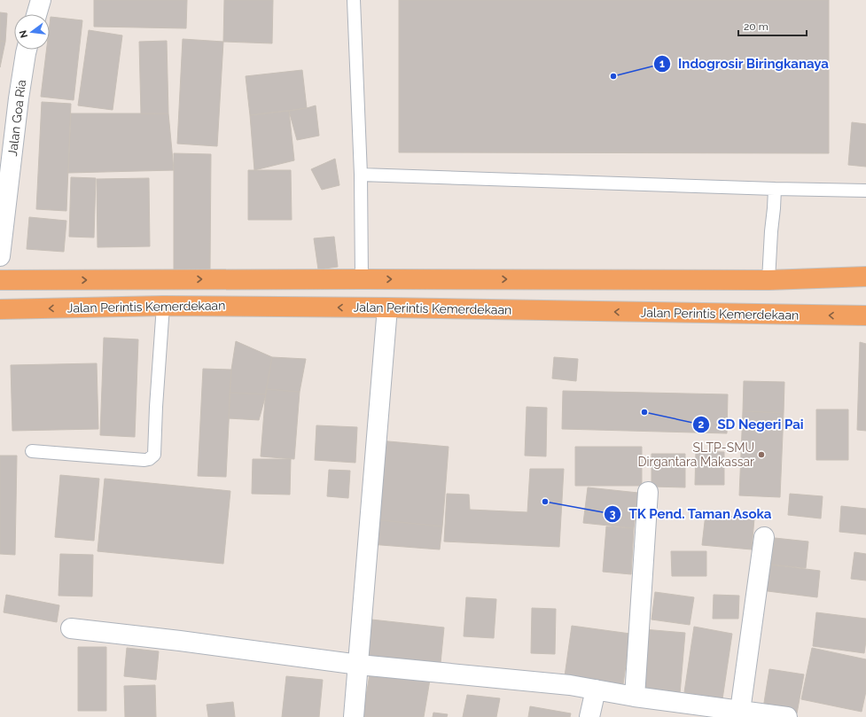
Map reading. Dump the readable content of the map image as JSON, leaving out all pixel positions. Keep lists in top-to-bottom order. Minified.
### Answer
{"streets":{"highway":["Jalan Perintis Kemerdekaan"],"street":["Jalan Goa Ria"]},"places":["Indogrosir Biringkanaya","SD Negeri Pai","SLTP-SMU Dirgantara Makassar","TK Pend. Taman Asoka"],"scale_bar":"20 m","north":"left"}
